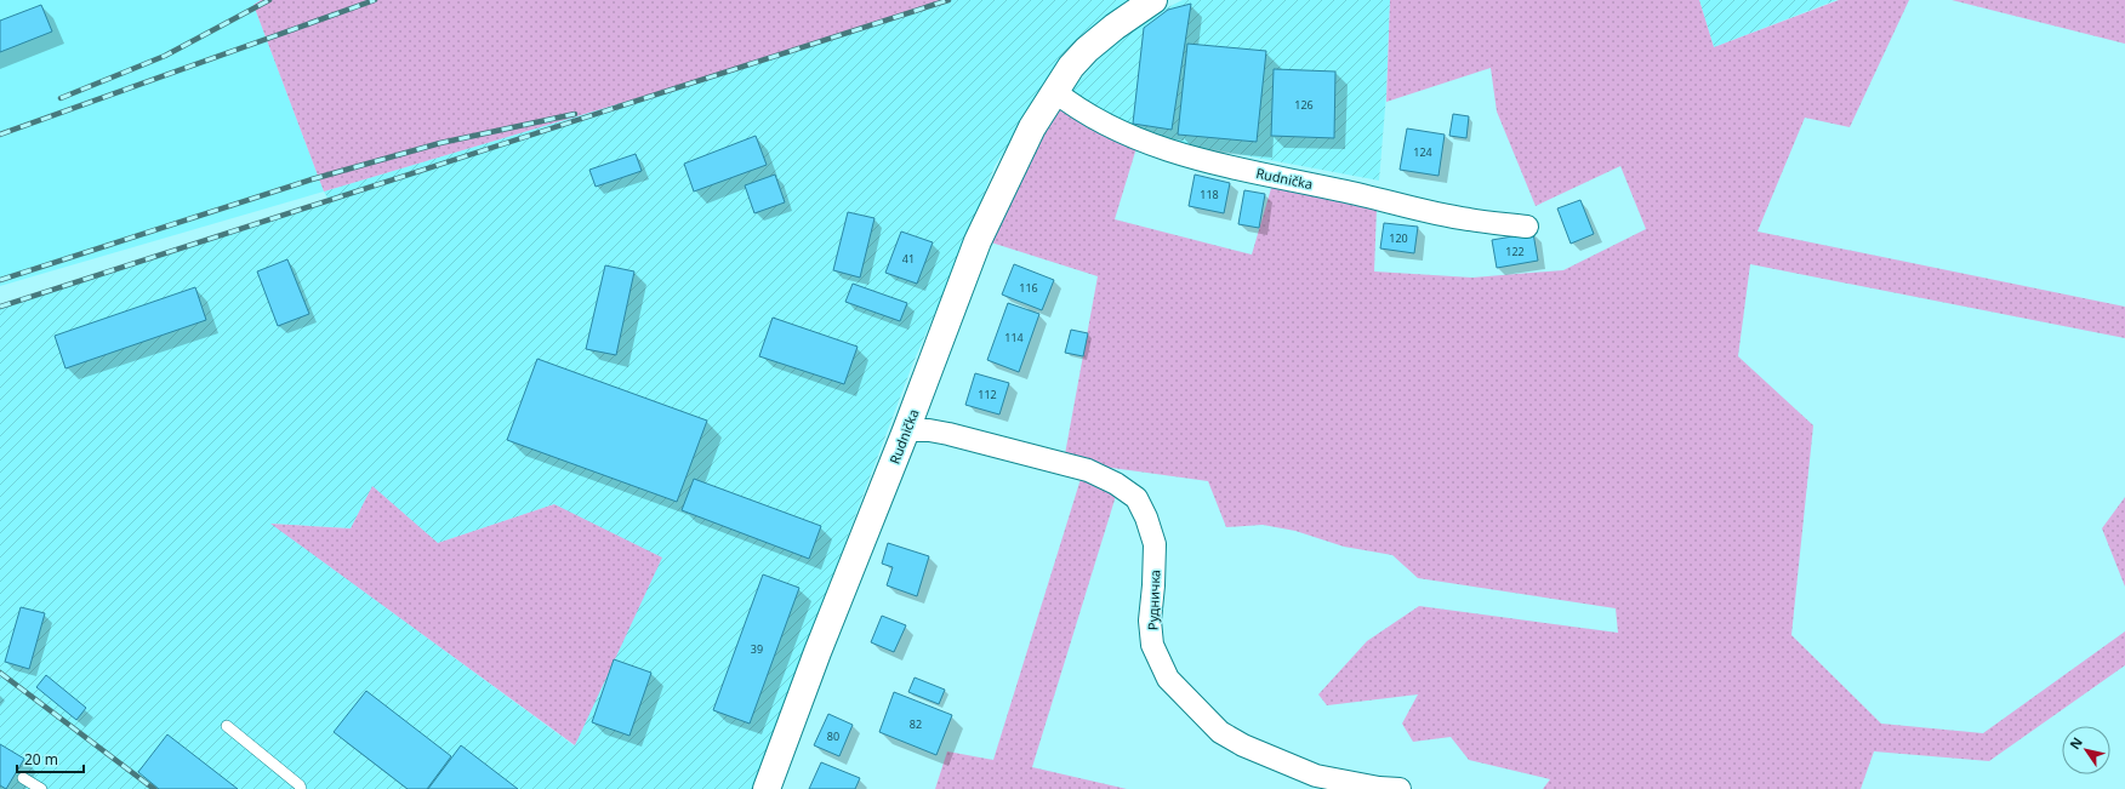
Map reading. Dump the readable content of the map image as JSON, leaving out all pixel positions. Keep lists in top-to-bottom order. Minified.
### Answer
{"streets":{"street":["Rudnička","Рудничка"]},"crossings":[["Rudnička","Рудничка"]],"house_numbers":["126","124","118","120","122","41","116","114","112","39","82","80"],"scale_bar":"20 m","north":"top left"}
